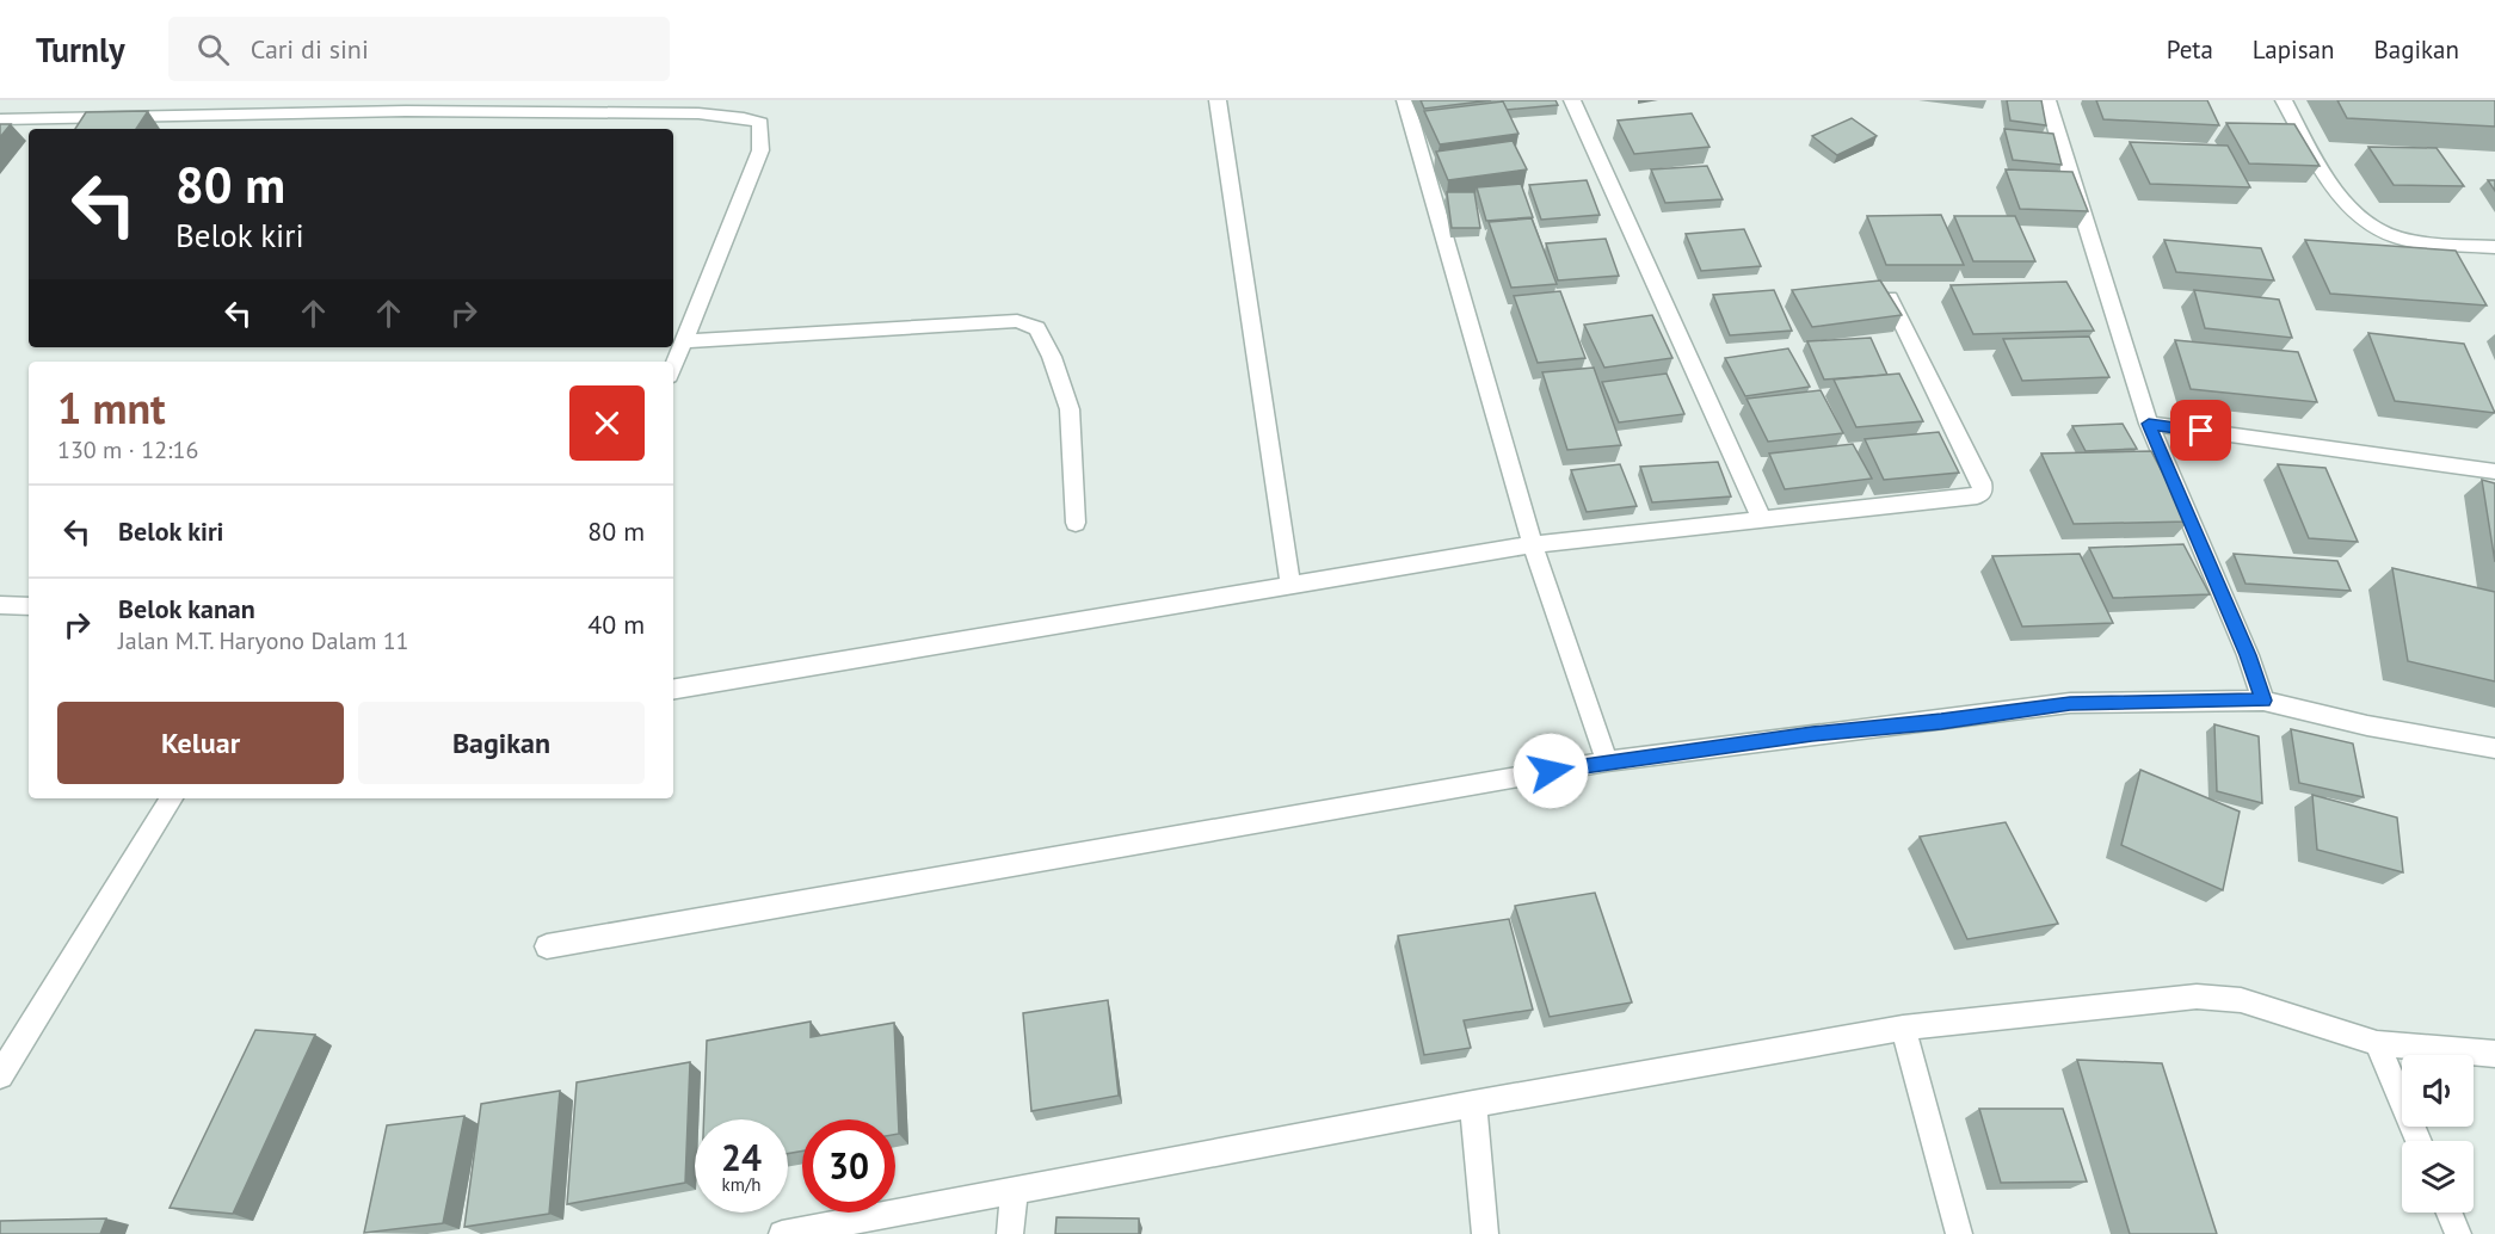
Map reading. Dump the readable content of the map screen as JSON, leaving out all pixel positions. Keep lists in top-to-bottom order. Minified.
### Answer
{"page":{"header":"Turnly","search":"Cari di sini","nav":["Peta","Lapisan","Bagikan"],"turn":["80 m","Belok kiri"],"heading":["1 mnt","130 m · 12:16"],"list":[{"name":"Belok kiri","value":"80 m"},{"name":"Belok kanan","note":"Jalan M.T. Haryono Dalam 11","value":"40 m"}],"buttons":["Keluar","Bagikan"],"speed":"24 km/h","limit":"30"}}
